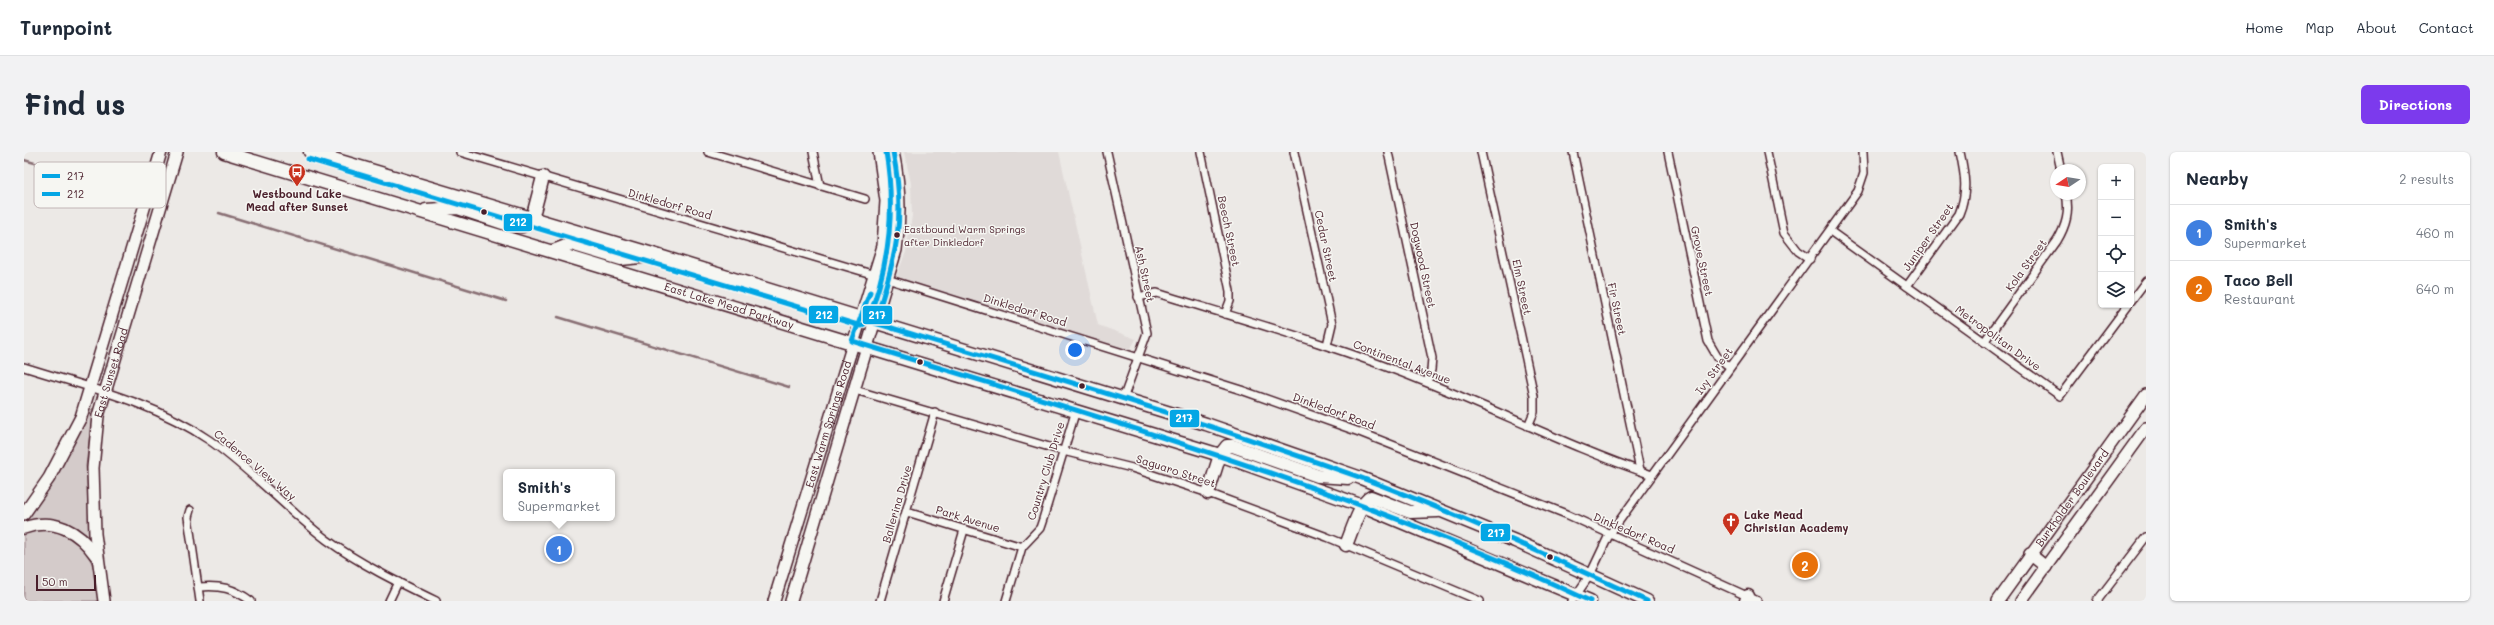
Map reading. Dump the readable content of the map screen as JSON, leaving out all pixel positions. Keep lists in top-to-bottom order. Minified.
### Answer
{"streets":{"main road":["East Lake Mead Parkway","East Sunset Road","East Warm Springs Road","Burkholder Boulevard"],"street":["Dinkledorf Road","Beech Street","Juniper Street","Cedar Street","Grove Street","Dogwood Street","Kola Street","Ash Street","Elm Street","Fir Street","Metropolitan Drive","Continental Avenue","Ivy Street","Cadence View Way","Country Club Drive","Saguaro Street","Ballerina Drive","Park Avenue"]},"crossings":[["Dinkledorf Road","Ash Street"],["Dinkledorf Road","Ivy Street"],["Dinkledorf Road","East Warm Springs Road"],["Beech Street","Continental Avenue"],["Juniper Street","Metropolitan Drive"],["Cedar Street","Continental Avenue"],["Grove Street","Ivy Street"],["Dogwood Street","Continental Avenue"],["Kola Street","Metropolitan Drive"],["Ash Street","Continental Avenue"],["Elm Street","Continental Avenue"],["East Lake Mead Parkway","Ivy Street"],["East Lake Mead Parkway","East Warm Springs Road"],["East Lake Mead Parkway","Country Club Drive"],["Fir Street","Continental Avenue"],["Metropolitan Drive","Ivy Street"],["Continental Avenue","Ivy Street"],["East Sunset Road","Cadence View Way"],["East Warm Springs Road","Saguaro Street"],["Country Club Drive","Saguaro Street"],["Country Club Drive","Park Avenue"],["Saguaro Street","Ballerina Drive"],["Ballerina Drive","Park Avenue"]],"places":{"bus stop":["Westbound Lake Mead after Sunset"],"other":["Eastbound Warm Springs after Dinkledorf"],"church":["Lake Mead Christian Academy"]},"lines":["transit line 217","transit line 212"],"legend":["217","212"],"scale_bar":"50 m","north":"left","page":{"header":"Turnpoint","nav":["Home","Map","About","Contact"],"buttons":"Directions","title":"Find us","heading":["Nearby","2 results"],"map_buttons":["+","−"],"list":[{"mark":"1","name":"Smith's","note":"Supermarket","value":"460 m"},{"mark":"2","name":"Taco Bell","note":"Restaurant","value":"640 m"}],"popup":["Smith's","Supermarket"],"pins":["1","2"],"scale":"50 m"}}
